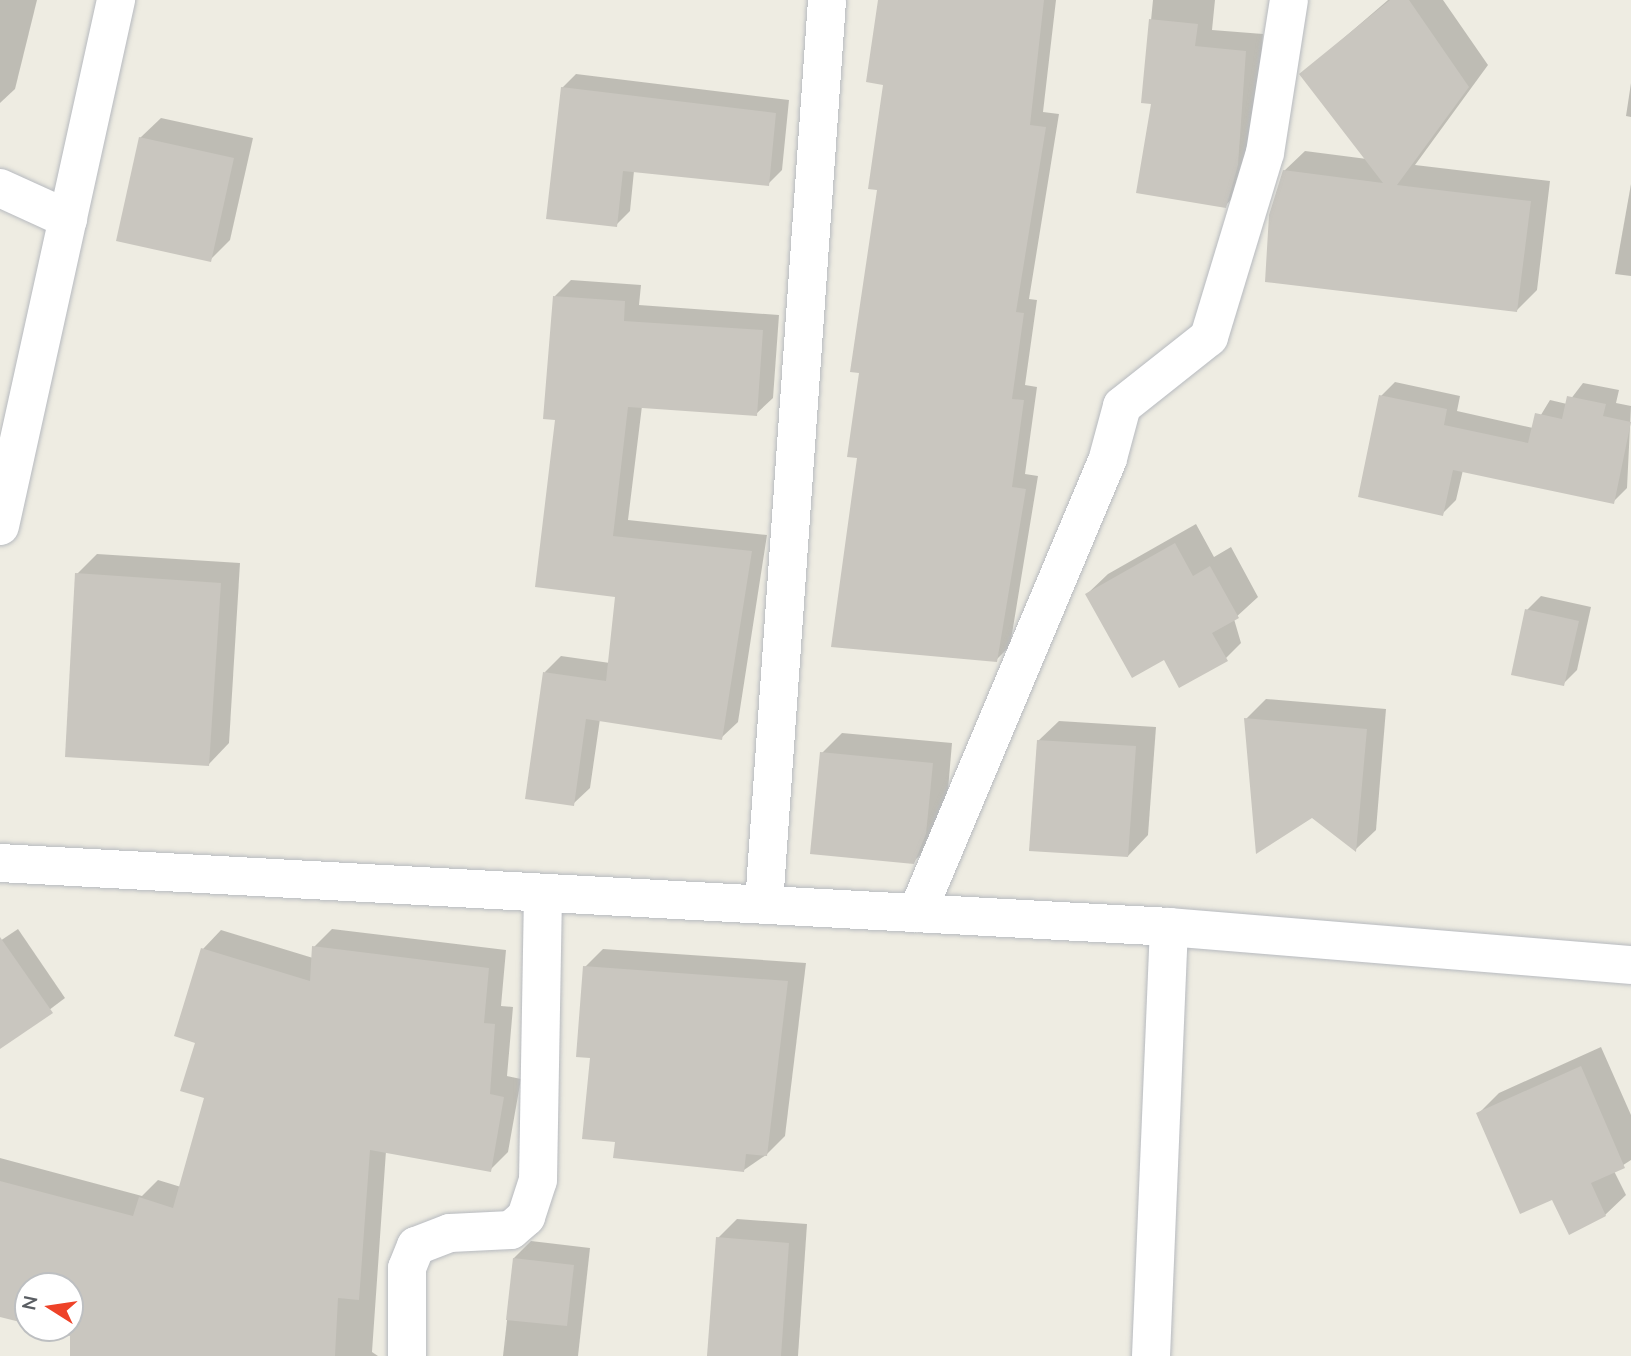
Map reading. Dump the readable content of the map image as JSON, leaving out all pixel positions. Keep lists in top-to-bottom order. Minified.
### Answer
{"north":"left"}
